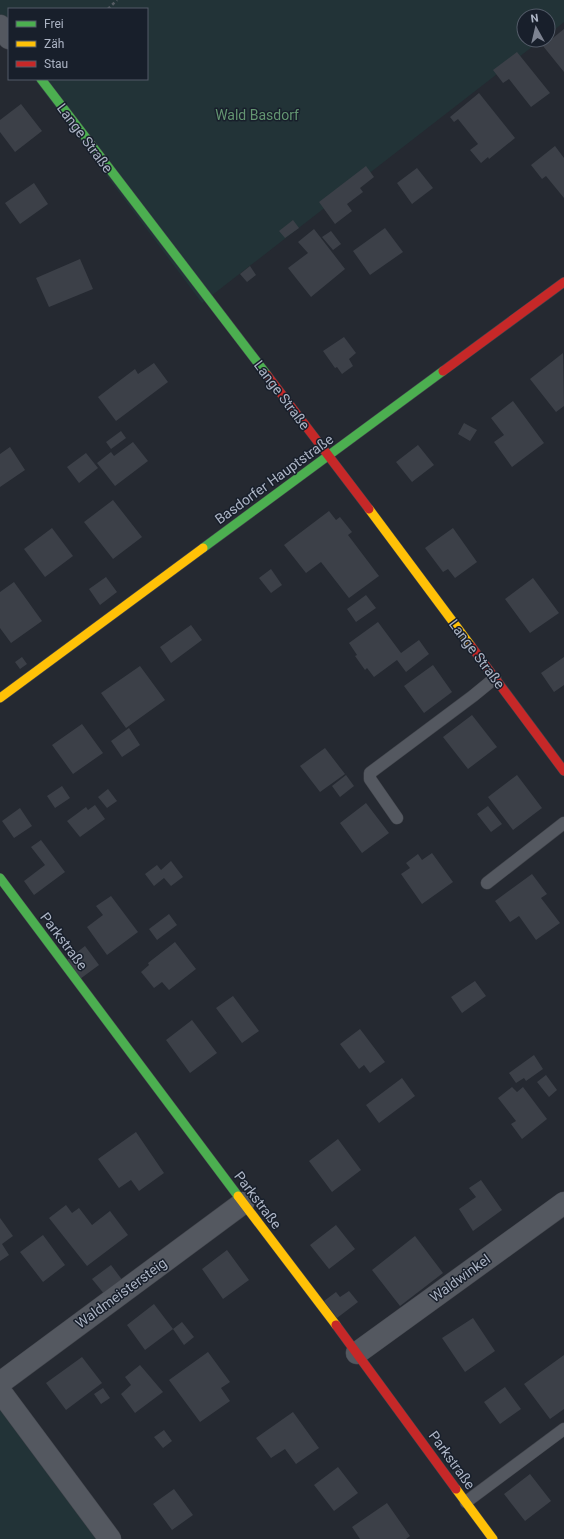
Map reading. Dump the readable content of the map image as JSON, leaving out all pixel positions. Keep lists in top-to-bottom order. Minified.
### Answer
{"streets":{"street":["Lange Straße","Basdorfer Hauptstraße","Parkstraße","Waldwinkel","Waldmeistersteig"]},"crossings":[["Lange Straße","Basdorfer Hauptstraße"],["Parkstraße","Waldwinkel"],["Parkstraße","Waldmeistersteig"]],"parks":["Wald Basdorf"],"legend":["Frei","Zäh","Stau"],"north":"top"}
